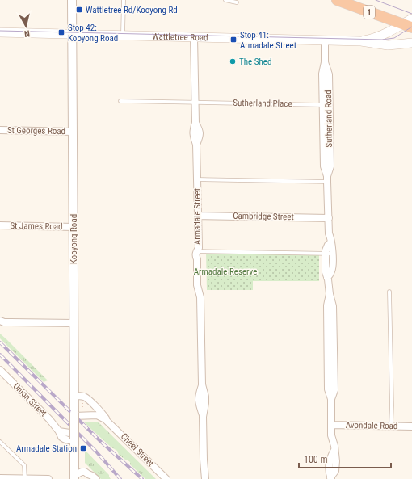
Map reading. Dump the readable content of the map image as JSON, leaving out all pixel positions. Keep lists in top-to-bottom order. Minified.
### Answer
{"streets":{"highway":["1"],"main road":["Wattletree Road"],"street":["Sutherland Road","St Georges Road","Armadale Street","Cambridge Street","St James Road","Kooyong Road","Union Street","Avondale Road","Cheel Street"],"lane":["Sutherland Place"]},"crossings":[["1","Wattletree Road"],["Wattletree Road","Sutherland Road"],["Wattletree Road","Armadale Street"],["Wattletree Road","Kooyong Road"],["Sutherland Place","Sutherland Road"],["Sutherland Place","Armadale Street"],["Sutherland Road","Cambridge Street"],["Sutherland Road","Avondale Road"],["St Georges Road","Kooyong Road"],["Armadale Street","Cambridge Street"],["St James Road","Kooyong Road"],["Kooyong Road","Union Street"],["Kooyong Road","Cheel Street"]],"parks":["Armadale Reserve"],"places":{"transit":["Wattletree Rd/Kooyong Rd","Stop 42: Kooyong Road","Stop 41: Armadale Street","Armadale Station"],"other":["The Shed"]},"scale_bar":"100 m","north":"bottom"}
